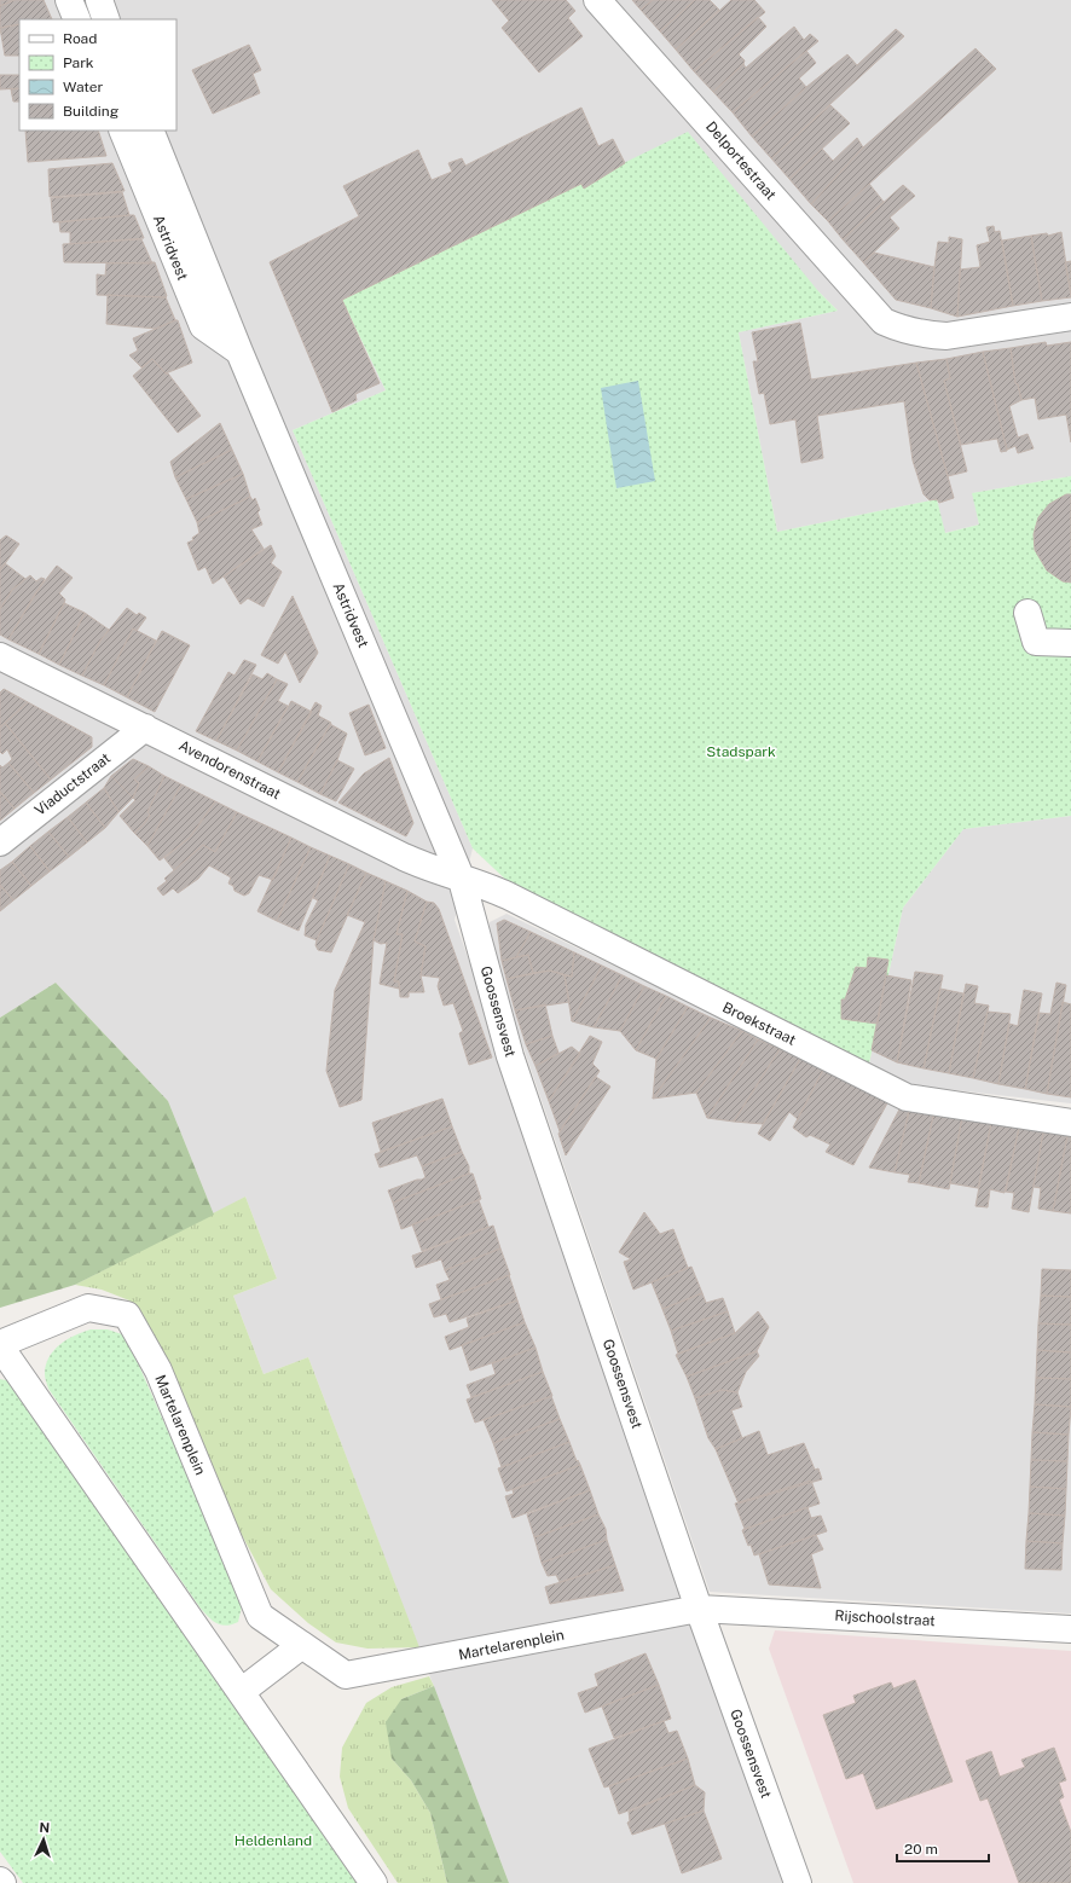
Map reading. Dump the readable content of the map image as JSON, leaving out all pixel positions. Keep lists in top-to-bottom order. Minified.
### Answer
{"streets":{"street":["Delportestraat","Astridvest","Avendorenstraat","Viaductstraat","Goossensvest","Broekstraat","Martelarenplein","Rijschoolstraat"]},"crossings":[["Astridvest","Avendorenstraat"],["Astridvest","Goossensvest"],["Astridvest","Broekstraat"],["Avendorenstraat","Viaductstraat"],["Avendorenstraat","Goossensvest"],["Avendorenstraat","Broekstraat"],["Goossensvest","Broekstraat"],["Goossensvest","Martelarenplein"],["Goossensvest","Rijschoolstraat"],["Martelarenplein","Rijschoolstraat"]],"parks":["Stadspark","Heldenland"],"legend":["Road","Park","Water","Building"],"scale_bar":"20 m","north":"top"}
